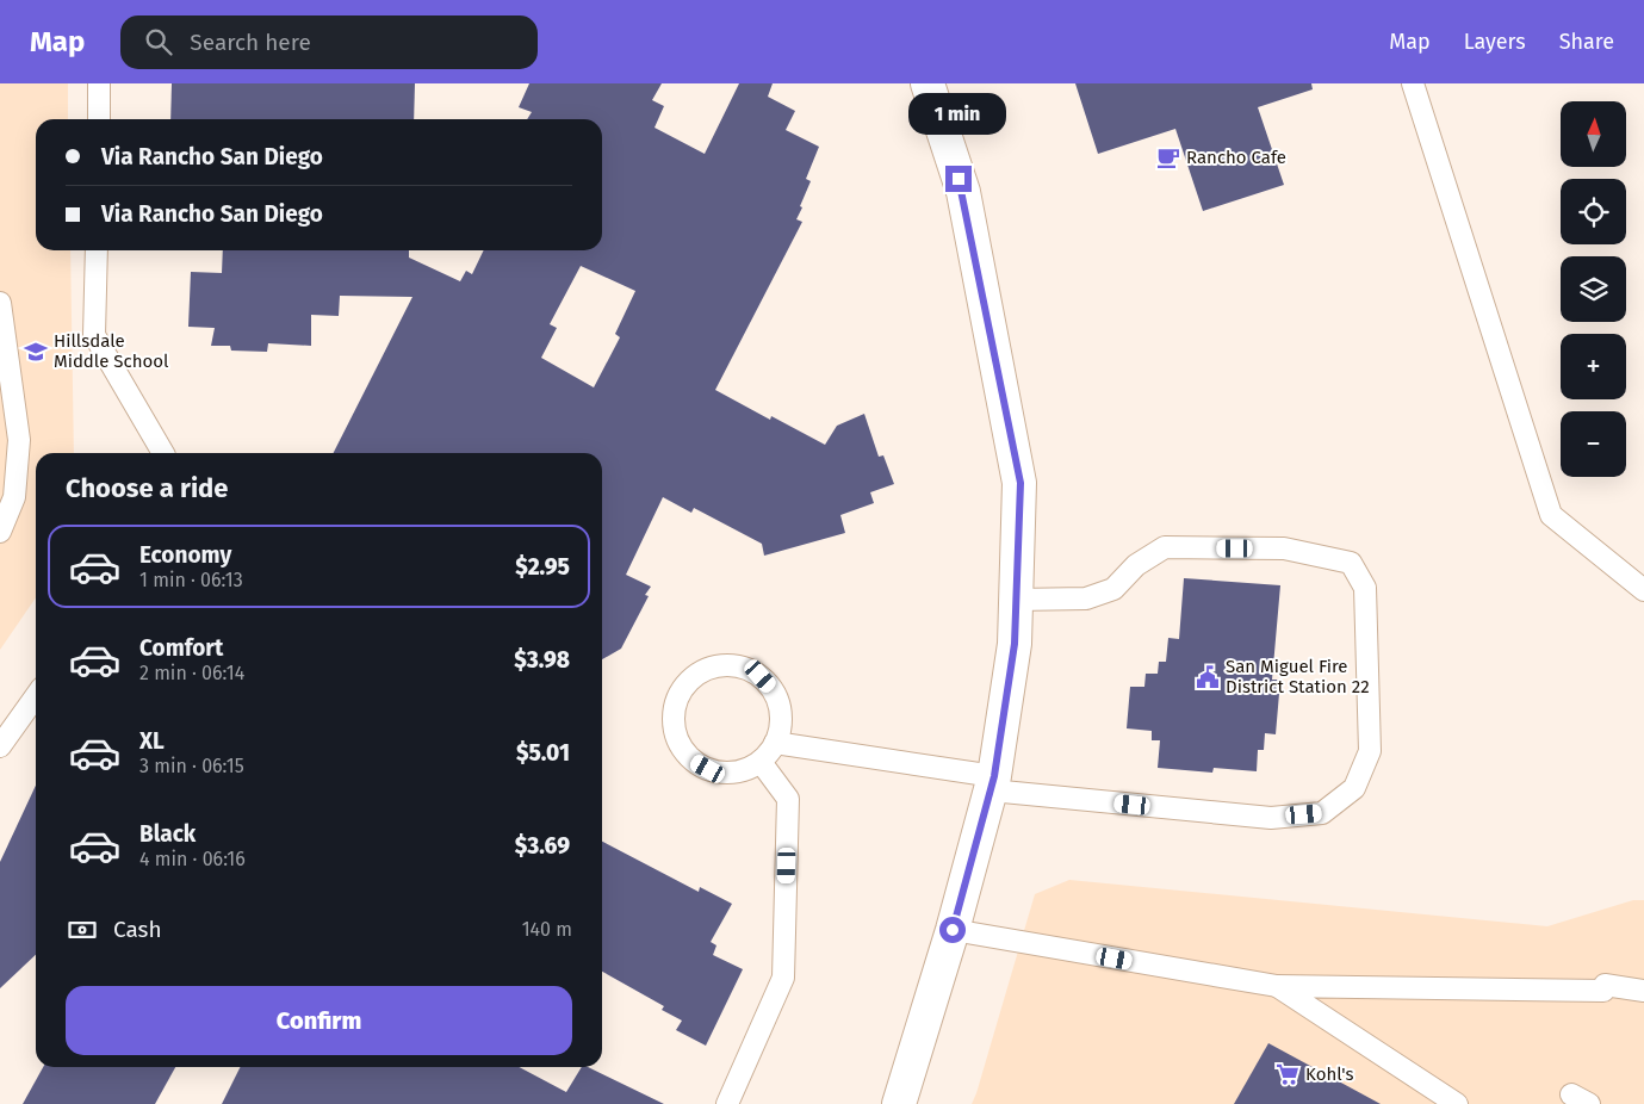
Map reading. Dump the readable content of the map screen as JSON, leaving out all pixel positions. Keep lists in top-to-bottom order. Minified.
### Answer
{"places":{"cafe":["Rancho Cafe"],"school or university":["Hillsdale Middle School"],"public building":["San Miguel Fire District Station 22"],"supermarket":["Kohl's"]},"north":"top","page":{"header":"Map","search":"Search here","nav":["Map","Layers","Share"],"bubble":"1 min","map_buttons":["+","−"],"banner":["Via Rancho San Diego","Via Rancho San Diego"],"heading":"Choose a ride","list":[{"name":"Economy","note":"1 min · 06:13","value":"$2.95"},{"name":"Comfort","note":"2 min · 06:14","value":"$3.98"},{"name":"XL","note":"3 min · 06:15","value":"$5.01"},{"name":"Black","note":"4 min · 06:16","value":"$3.69"}],"pay":["Cash","140 m"],"buttons":"Confirm"}}
